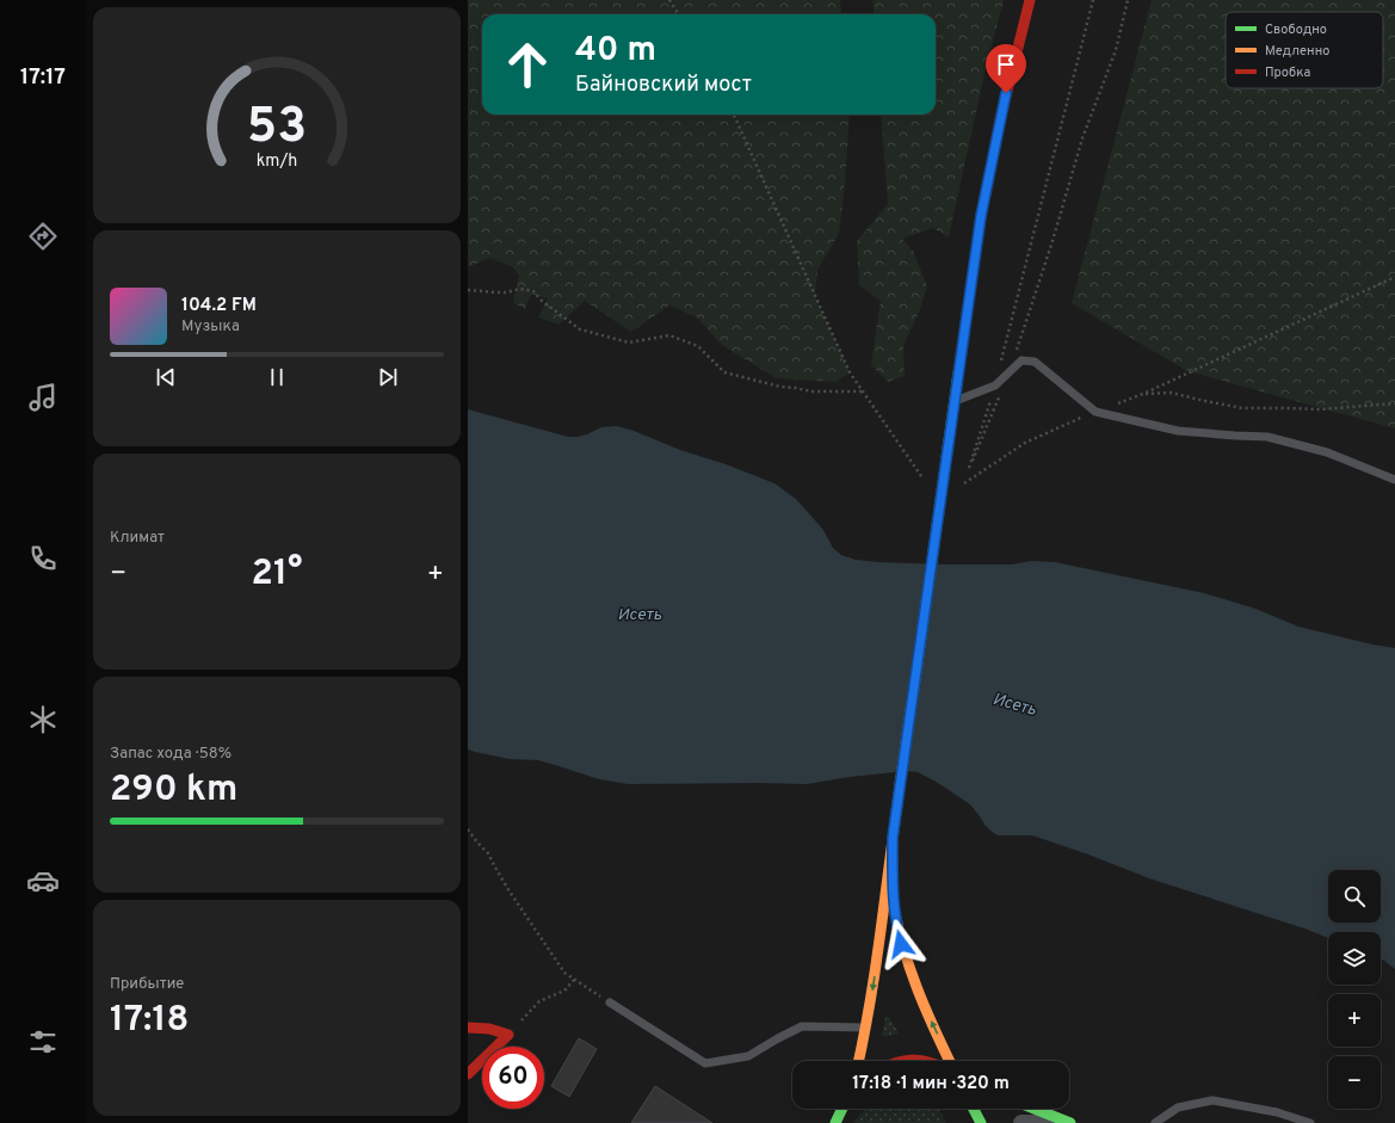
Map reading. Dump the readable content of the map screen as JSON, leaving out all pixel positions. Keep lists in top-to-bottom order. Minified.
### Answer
{"water":["Исеть"],"legend":["Свободно","Медленно","Пробка"],"page":{"tabs":"17:17","turn":["40 m","Байновский мост"],"song":["104.2 FM","Музыка"],"tile":["Климат",["Запас хода · 58%","290 km"],["Прибытие","17:18"]],"heat":["−","21°","+"],"map_buttons":["+","−"],"limit":"60","trip":"17:18 · 1 мин · 320 m","gauge":["53","km/h"]}}
